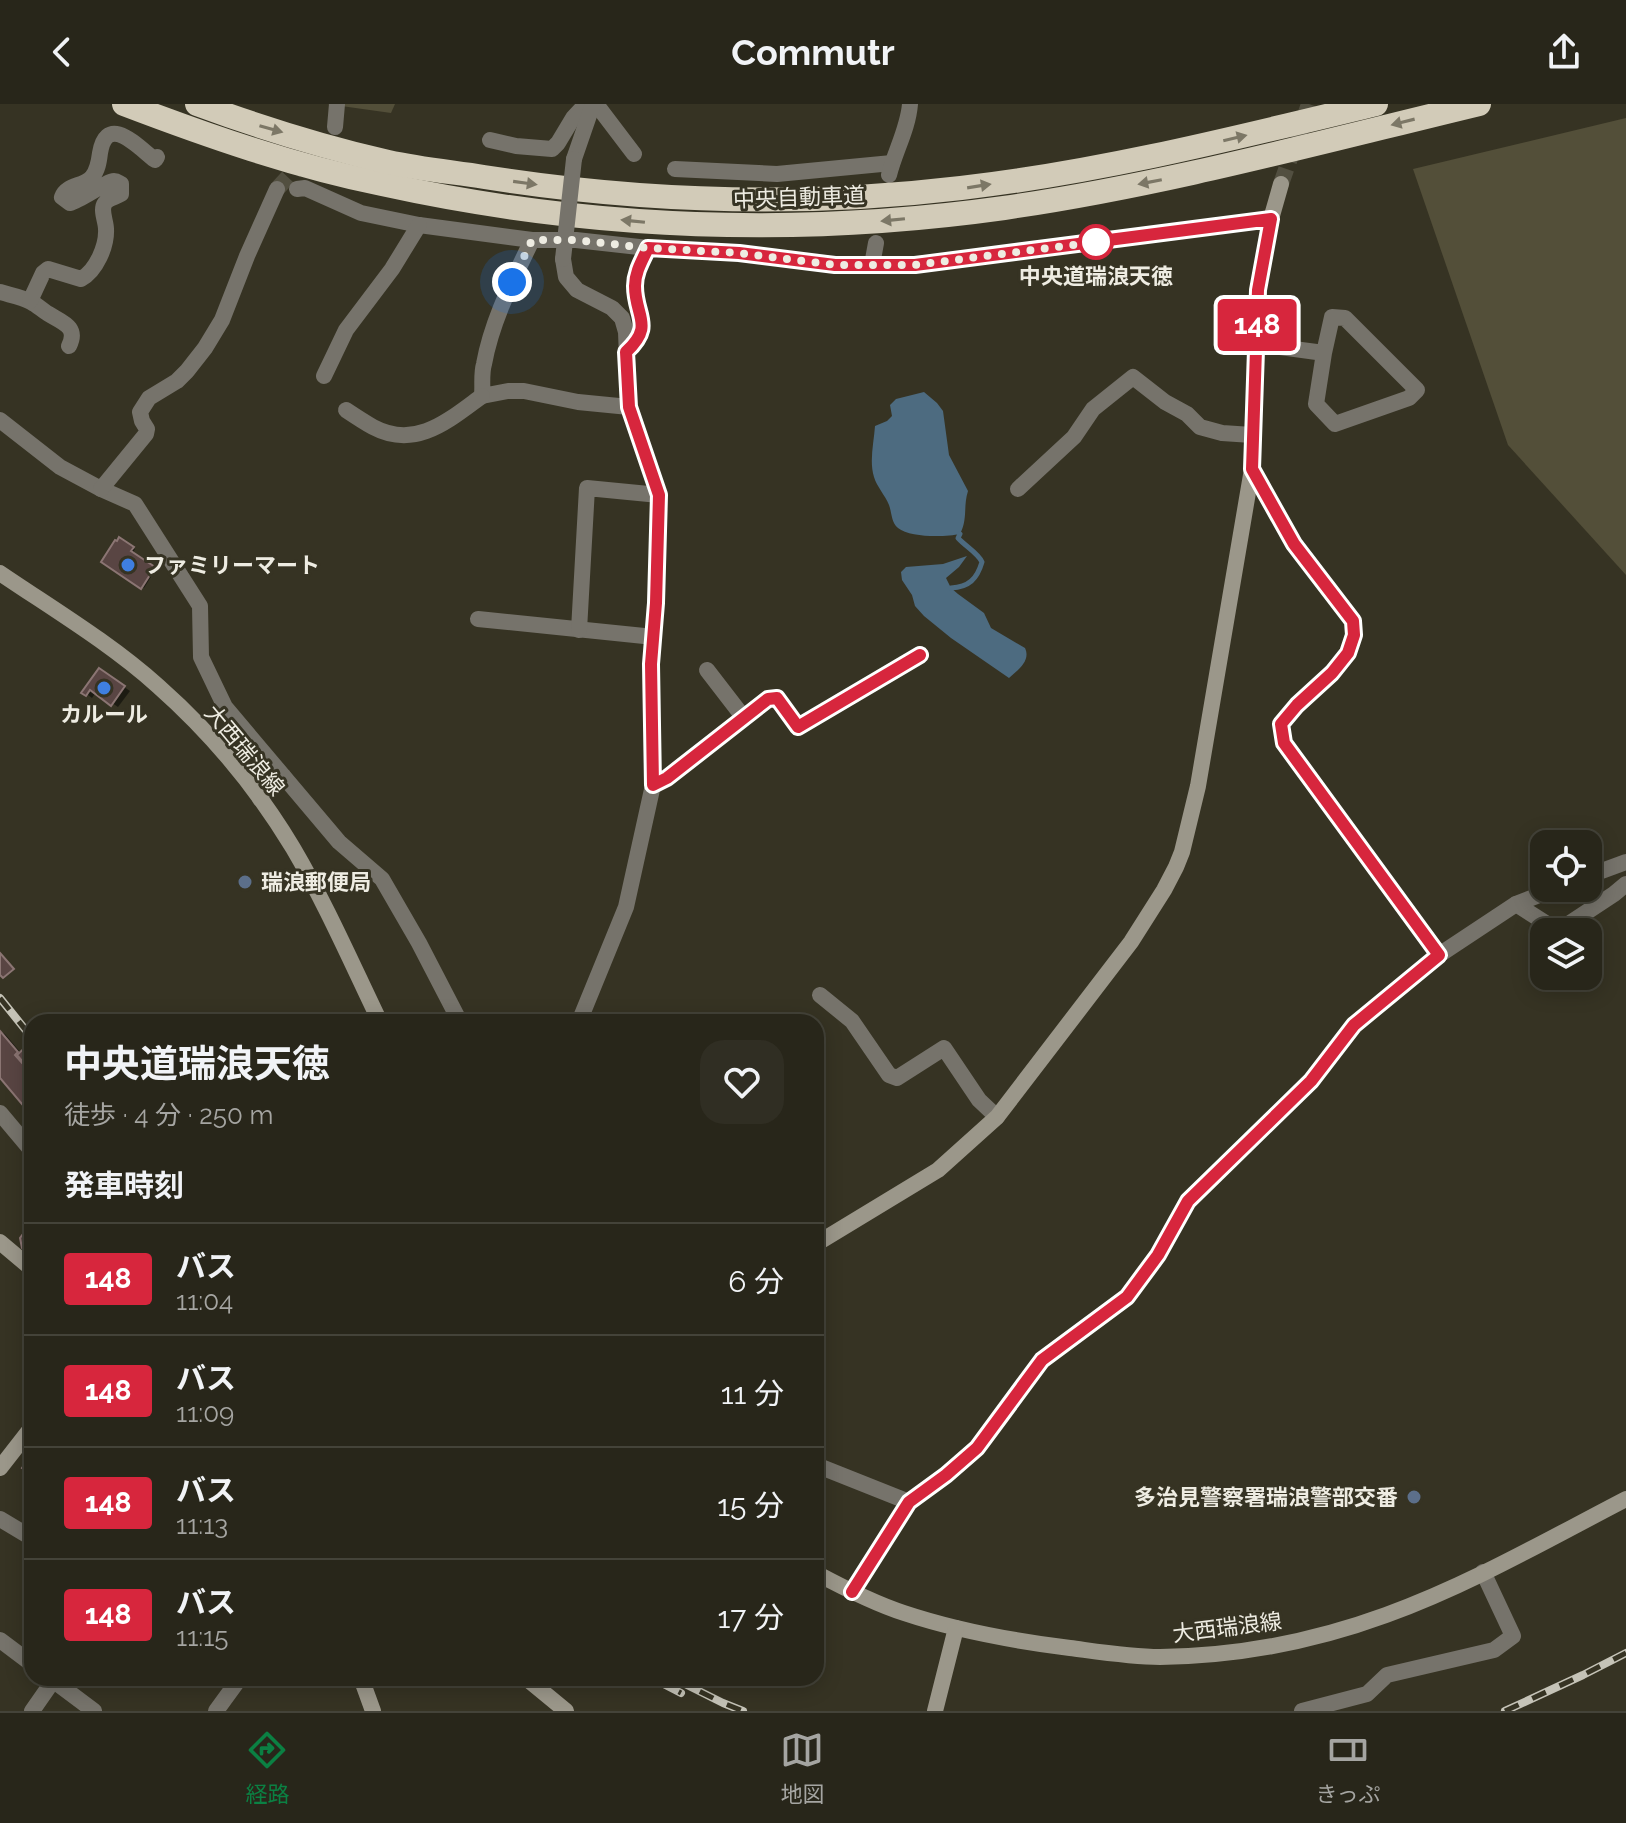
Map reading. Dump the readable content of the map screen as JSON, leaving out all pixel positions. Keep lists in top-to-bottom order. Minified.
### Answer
{"streets":{"highway":["中央自動車道"],"main road":["大西瑞浪線"]},"places":["中央道瑞浪天徳","ファミリーマート","カルール","瑞浪郵便局","多治見警察署瑞浪警部交番"],"lines":["bus line 148"],"page":{"header":"Commutr","on_map":"148","heading":[["中央道瑞浪天徳","徒歩 · 4 分 · 250 m"],"発車時刻"],"list":[{"mark":"148","name":"バス","note":"11:04","value":"6 分"},{"mark":"148","name":"バス","note":"11:09","value":"11 分"},{"mark":"148","name":"バス","note":"11:13","value":"15 分"},{"mark":"148","name":"バス","note":"11:15","value":"17 分"}],"tabs":["経路","地図","きっぷ"]}}
